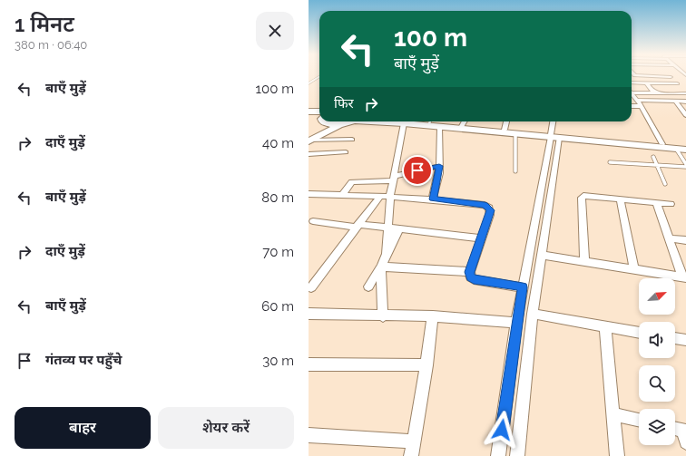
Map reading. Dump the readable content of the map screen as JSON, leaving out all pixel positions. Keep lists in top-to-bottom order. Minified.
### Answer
{"north":"top right","page":{"heading":["1 मिनट","380 m · 06:40"],"turn":["100 m","बाएँ मुड़ें"],"list":[{"name":"बाएँ मुड़ें","value":"100 m"},{"name":"दाएँ मुड़ें","value":"40 m"},{"name":"बाएँ मुड़ें","value":"80 m"},{"name":"दाएँ मुड़ें","value":"70 m"},{"name":"बाएँ मुड़ें","value":"60 m"},{"name":"गंतव्य पर पहुँचे","value":"30 m"}],"then":"फिर","buttons":["बाहर","शेयर करें"]}}
